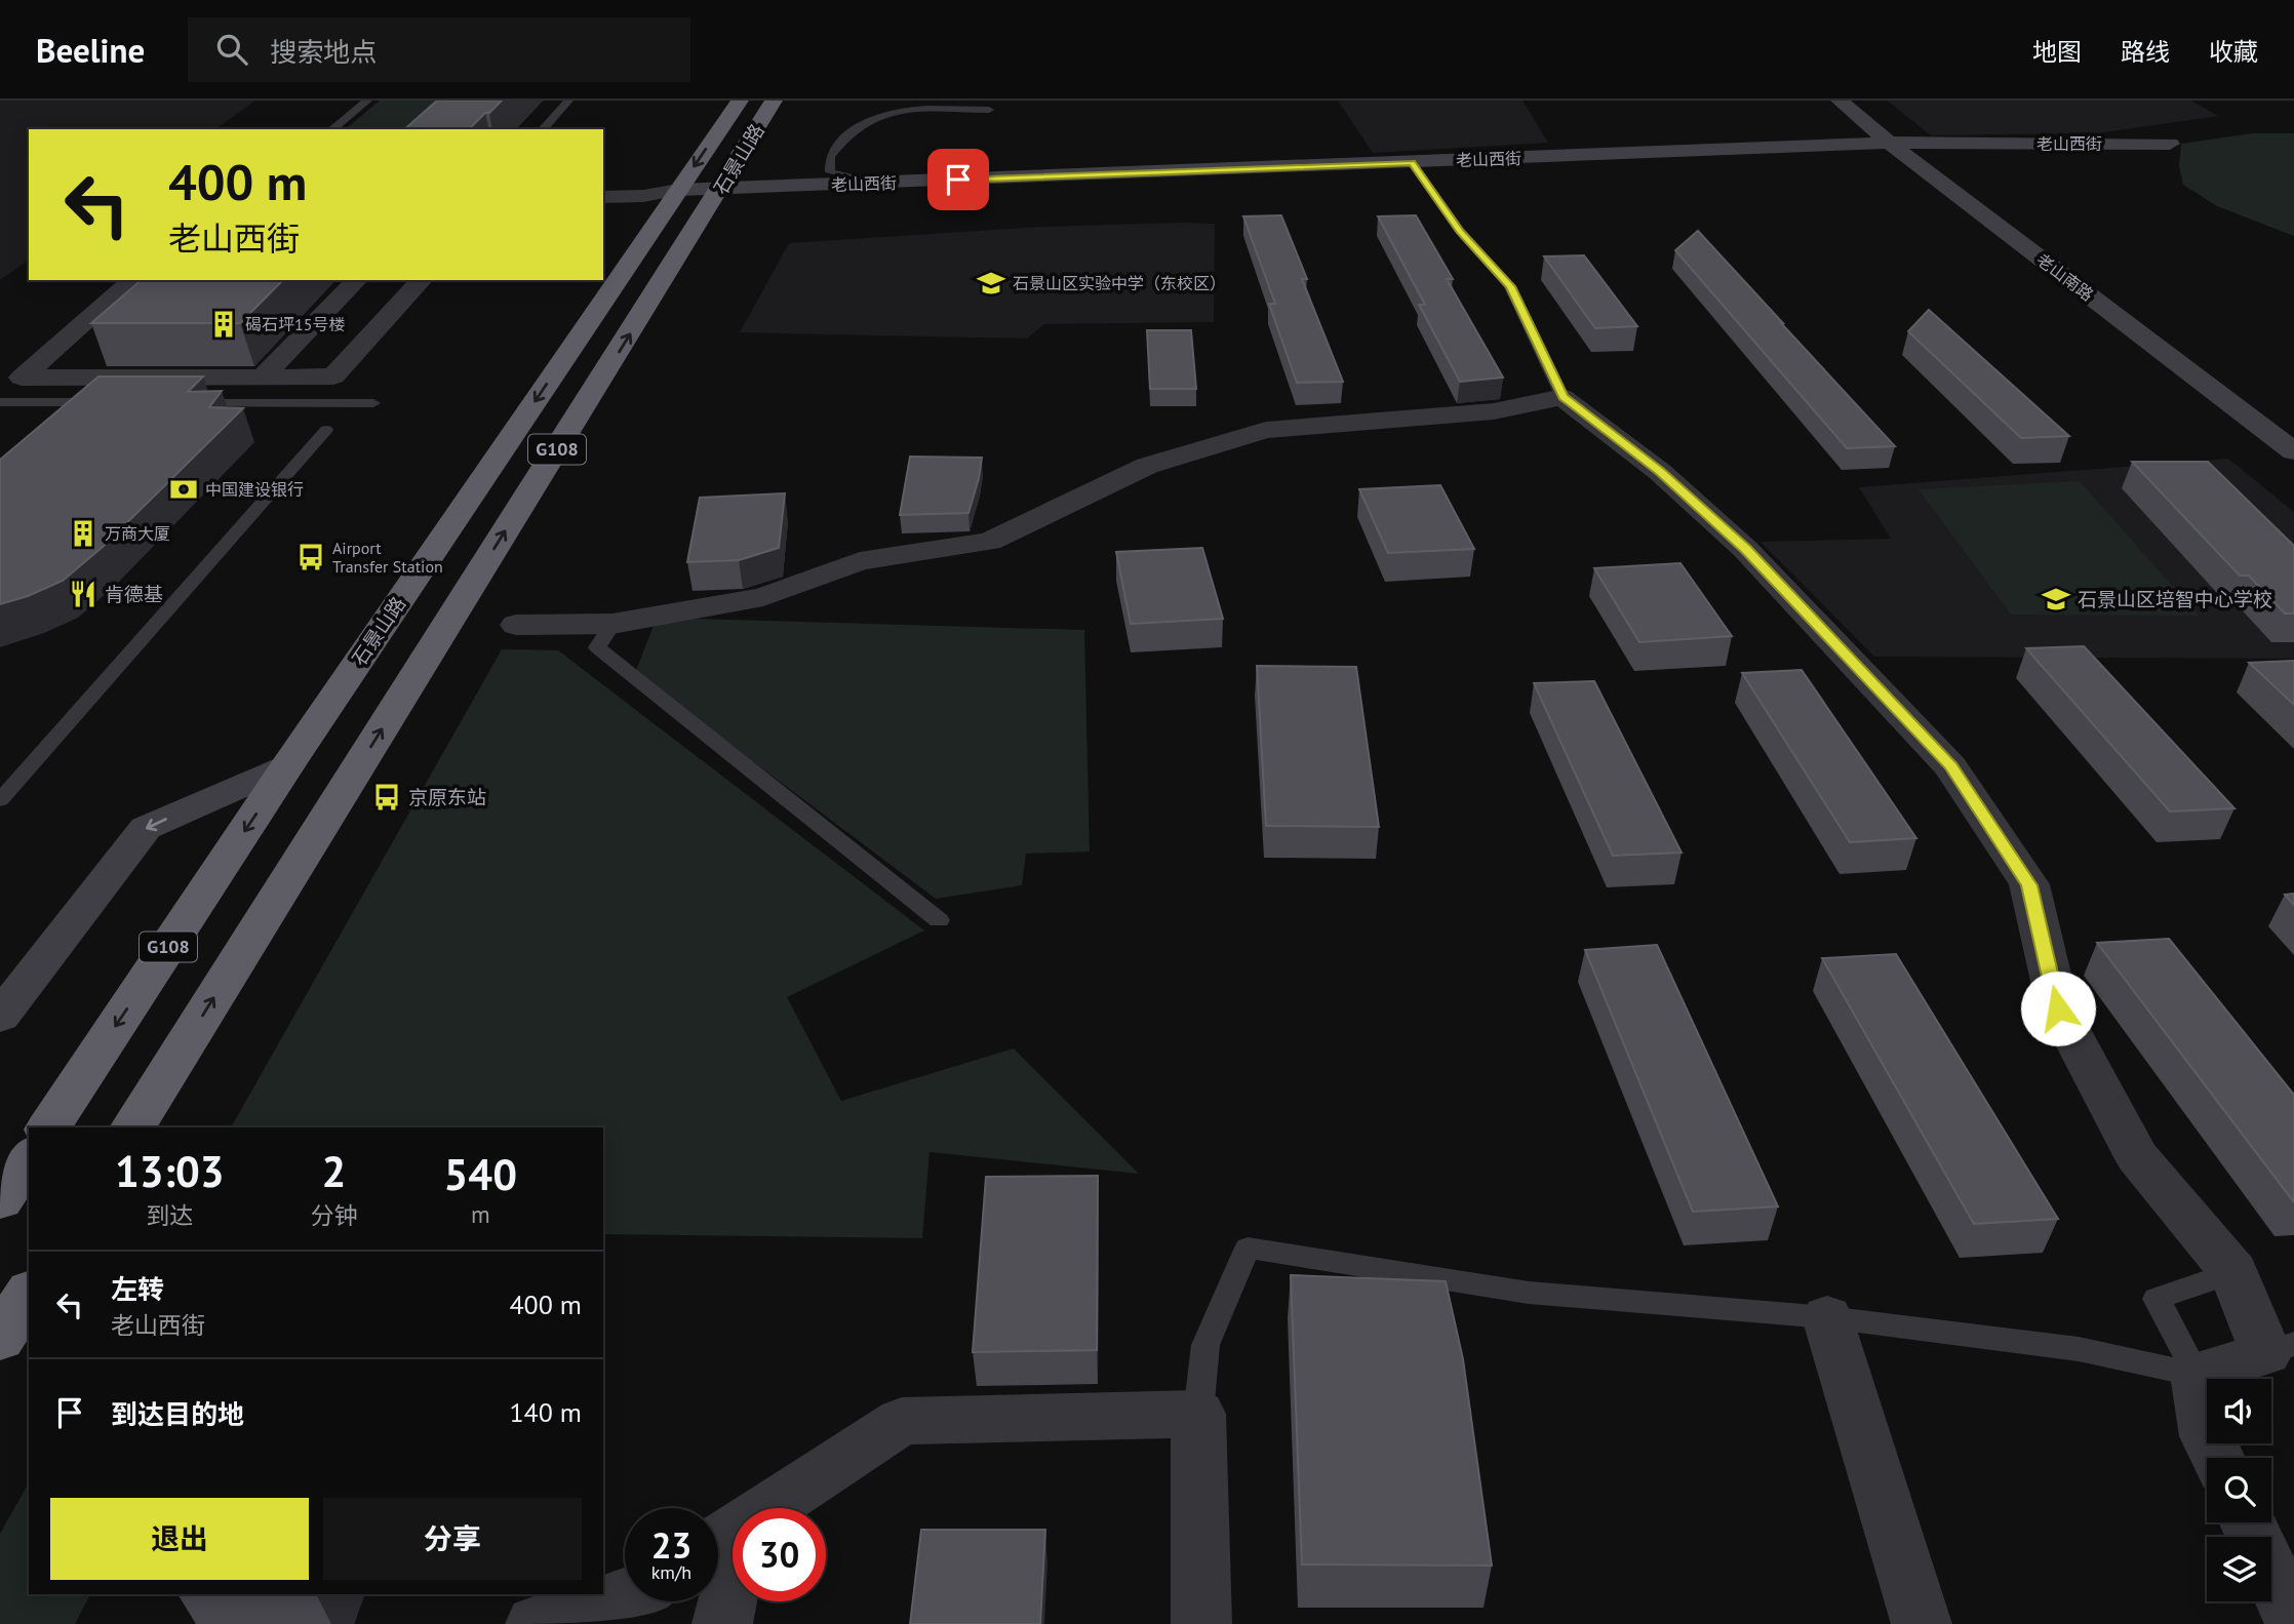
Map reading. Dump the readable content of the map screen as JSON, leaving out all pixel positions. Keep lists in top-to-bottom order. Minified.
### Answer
{"streets":{"highway":["石景山路","G108"],"street":["老山西街","老山南路"]},"crossings":[["老山西街","石景山路"],["老山西街","老山南路"]],"places":{"school or university":["石景山区实验中学（东校区）","石景山区培智中心学校"],"building":["碣石坪15号楼","万商大厦"],"bank":["中国建设银行"],"bus stop":["Airport Transfer Station","京原东站"],"restaurant":["肯德基"]},"page":{"header":"Beeline","search":"搜索地点","nav":["地图","路线","收藏"],"turn":["400 m","老山西街"],"eta":["13:03","到达","2","分钟","540","m"],"list":[{"name":"左转","note":"老山西街","value":"400 m"},{"name":"到达目的地","value":"140 m"}],"buttons":["退出","分享"],"speed":"23 km/h","limit":"30"}}
